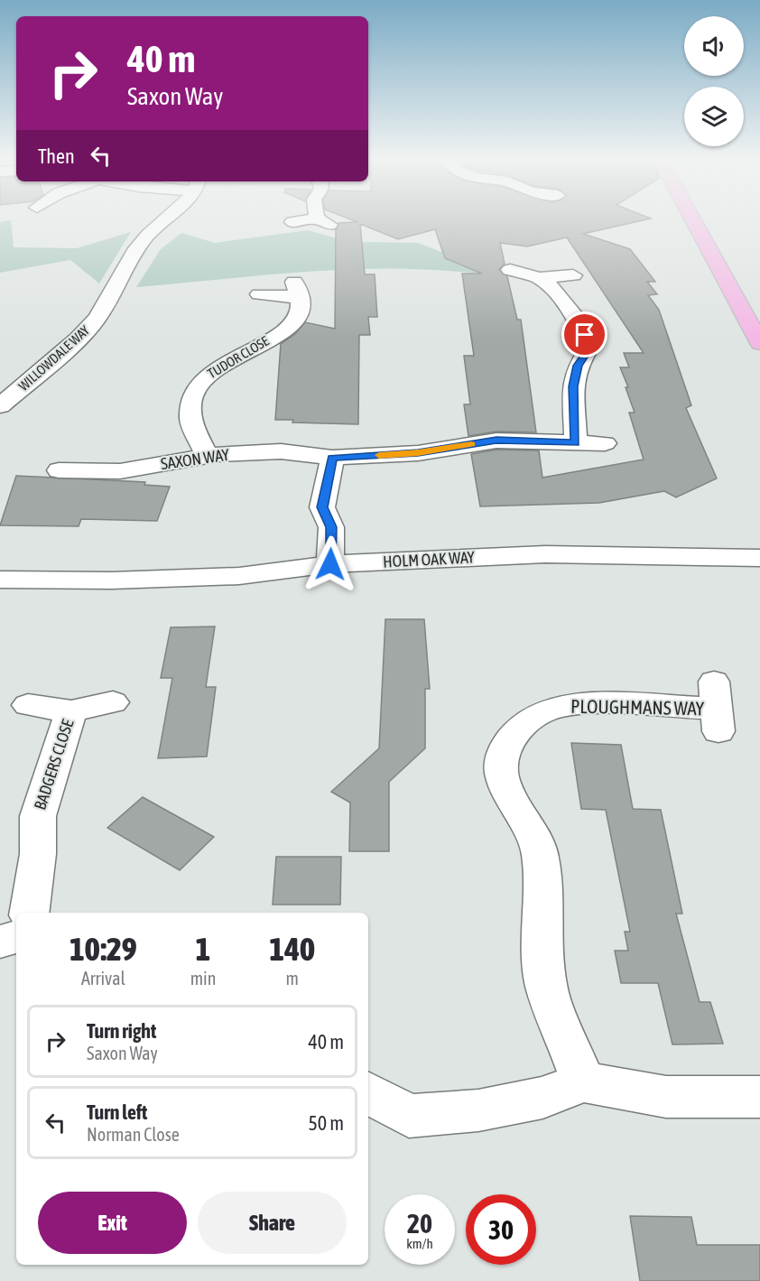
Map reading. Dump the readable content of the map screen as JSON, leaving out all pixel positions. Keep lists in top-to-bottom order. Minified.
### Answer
{"streets":{"street":["TUDOR CLOSE","WILLOWDALE WAY","SAXON WAY","HOLM OAK WAY","PLOUGHMANS WAY","BADGERS CLOSE"]},"crossings":[["TUDOR CLOSE","SAXON WAY"]],"page":{"turn":["40 m","Saxon Way"],"then":"Then","eta":["10:29","Arrival","1","min","140","m"],"list":[{"name":"Turn right","note":"Saxon Way","value":"40 m"},{"name":"Turn left","note":"Norman Close","value":"50 m"}],"buttons":["Exit","Share"],"speed":"20 km/h","limit":"30"}}
